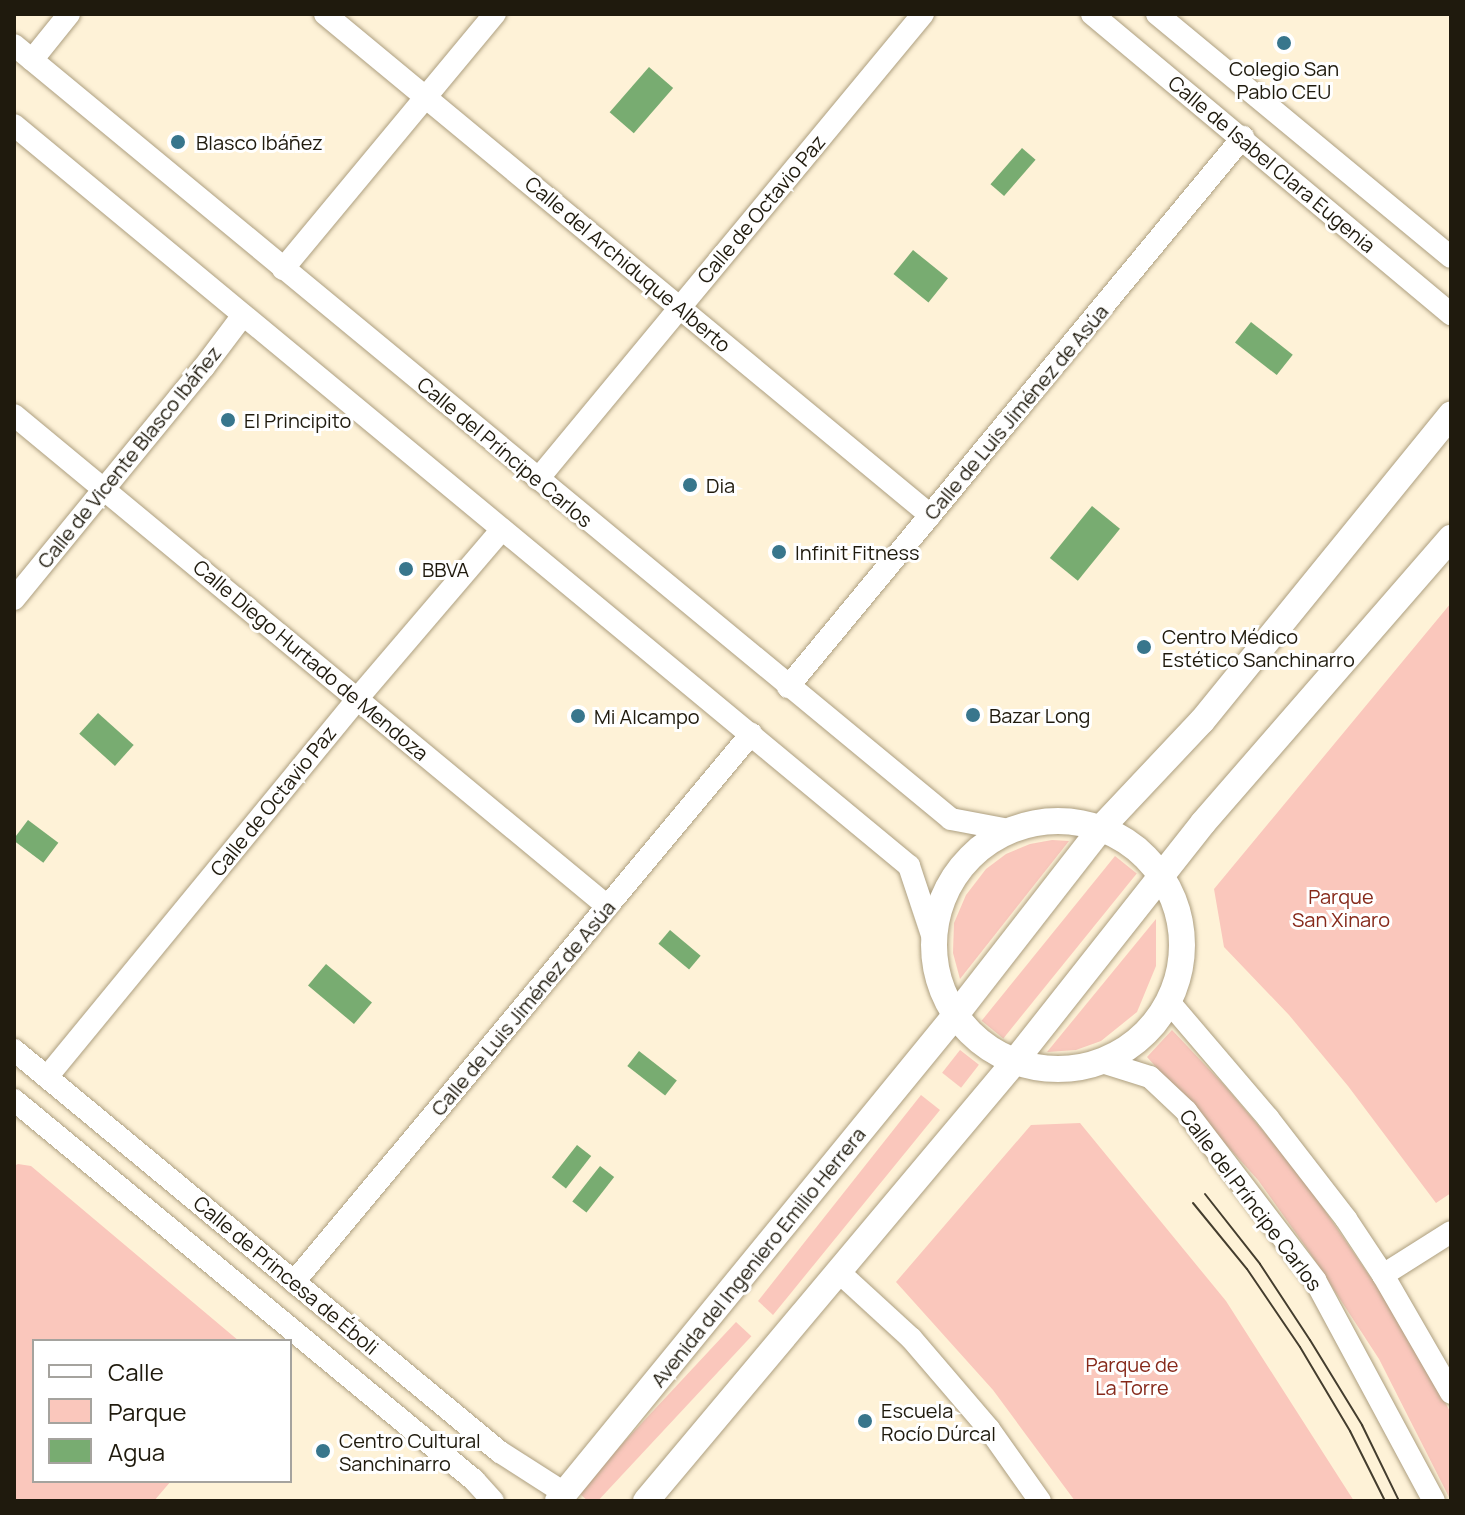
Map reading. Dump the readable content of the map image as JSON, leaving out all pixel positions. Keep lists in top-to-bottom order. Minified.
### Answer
{"streets":{"street":["Calle de Isabel Clara Eugenia","Calle de Octavio Paz","Calle del Archiduque Alberto","Calle de Luis Jiménez de Asúa","Calle del Príncipe Carlos","Calle de Vicente Blasco Ibáñez","Calle Diego Hurtado de Mendoza","Avenida del Ingeniero Emilio Herrera","Calle de Princesa de Éboli"]},"crossings":[["Calle de Isabel Clara Eugenia","Calle de Luis Jiménez de Asúa"],["Calle de Octavio Paz","Calle del Archiduque Alberto"],["Calle de Octavio Paz","Calle del Príncipe Carlos"],["Calle de Octavio Paz","Calle Diego Hurtado de Mendoza"],["Calle de Octavio Paz","Calle de Princesa de Éboli"],["Calle del Archiduque Alberto","Calle de Luis Jiménez de Asúa"],["Calle de Luis Jiménez de Asúa","Calle del Príncipe Carlos"],["Calle de Luis Jiménez de Asúa","Calle Diego Hurtado de Mendoza"],["Calle de Luis Jiménez de Asúa","Calle de Princesa de Éboli"],["Calle de Vicente Blasco Ibáñez","Calle Diego Hurtado de Mendoza"],["Avenida del Ingeniero Emilio Herrera","Calle de Princesa de Éboli"]],"parks":["Parque San Xinaro","Parque de La Torre"],"places":["Colegio San Pablo CEU","Blasco Ibáñez","El Principito","Dia","Infinit Fitness","BBVA","Centro Médico Estético Sanchinarro","Bazar Long","Mi Alcampo","Escuela Rocío Dúrcal","Centro Cultural Sanchinarro"],"legend":["Calle","Parque","Agua"]}
